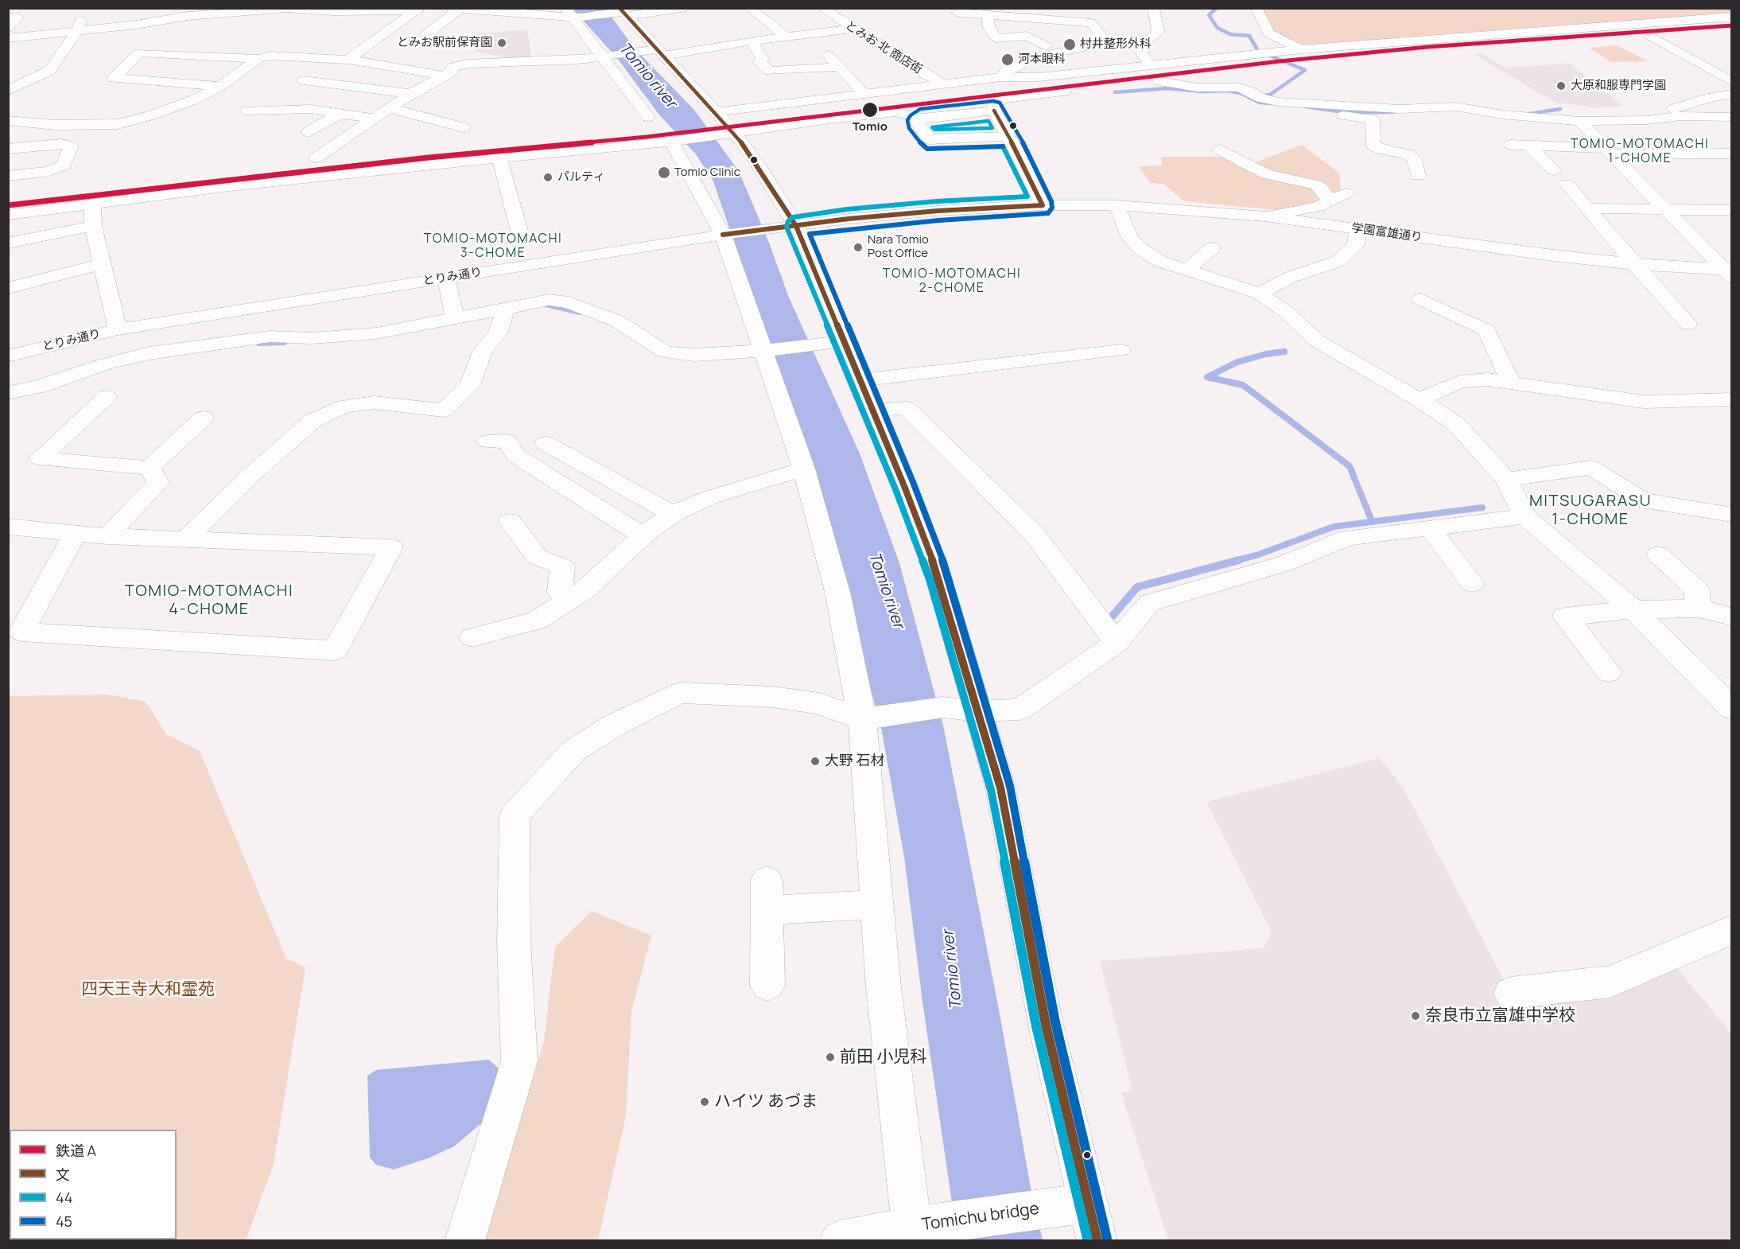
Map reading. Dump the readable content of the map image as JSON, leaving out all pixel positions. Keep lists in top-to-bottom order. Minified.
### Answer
{"streets":{"street":["とみお 北 商店街","学園富雄通り","とりみ通り","Tomichu bridge"]},"crossings":[["学園富雄通り","とりみ通り"]],"districts":["TOMIO-MOTOMACHI 1-CHOME","TOMIO-MOTOMACHI 3-CHOME","TOMIO-MOTOMACHI 2-CHOME","MITSUGARASU 1-CHOME","TOMIO-MOTOMACHI 4-CHOME"],"water":["Tomio river"],"parks":["四天王寺大和霊苑"],"places":["とみお駅前保育園","村井整形外科","河本眼科","大原和服専門学園","Tomio","Tomio Clinic","パルティ","Nara Tomio Post Office","大野 石材","奈良市立富雄中学校","前田 小児科","ハイツ あづま"],"lines":["transit line 文","rail line A","transit line 45","transit line 44"],"legend":["鉄道 A","文","44","45"]}
